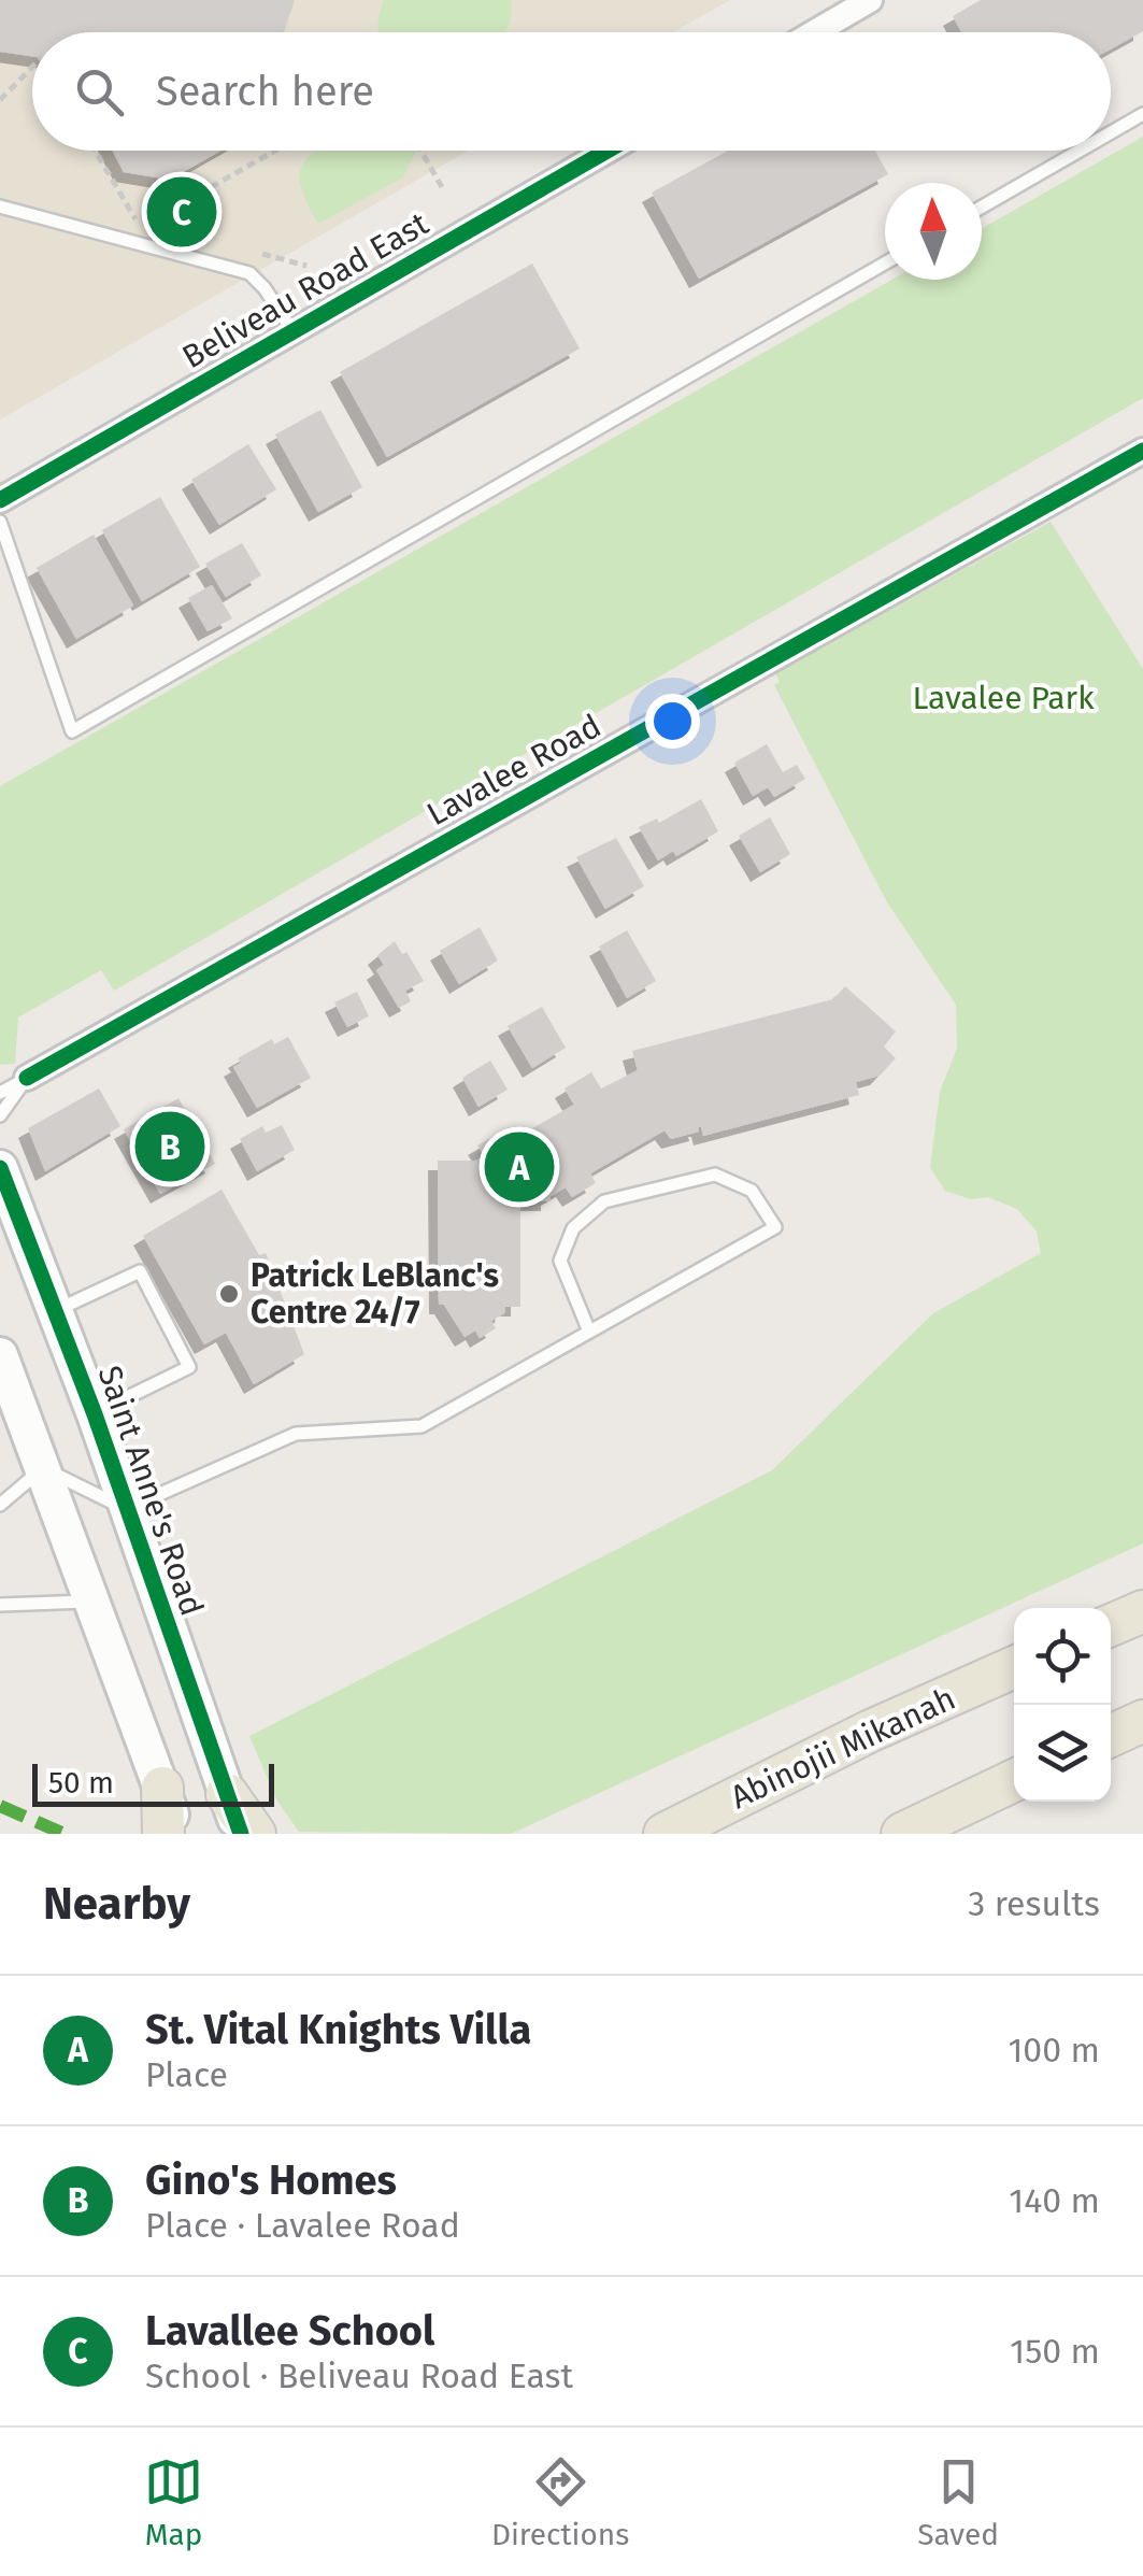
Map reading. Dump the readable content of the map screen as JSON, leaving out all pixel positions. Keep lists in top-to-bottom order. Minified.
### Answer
{"streets":{"main road":["Saint Anne's Road","Abinojii Mikanah"],"street":["Beliveau Road East","Lavalee Road"]},"parks":["Lavalee Park"],"places":["Patrick LeBlanc's Centre 24/7"],"scale_bar":"50 m","north":"top","page":{"search":"Search here","pins":["C","B","A"],"scale":"50 m","heading":["Nearby","3 results"],"list":[{"mark":"A","name":"St. Vital Knights Villa","note":"Place","value":"100 m"},{"mark":"B","name":"Gino's Homes","note":"Place · Lavalee Road","value":"140 m"},{"mark":"C","name":"Lavallee School","note":"School · Beliveau Road East","value":"150 m"}],"nav":["Map","Directions","Saved"]}}
